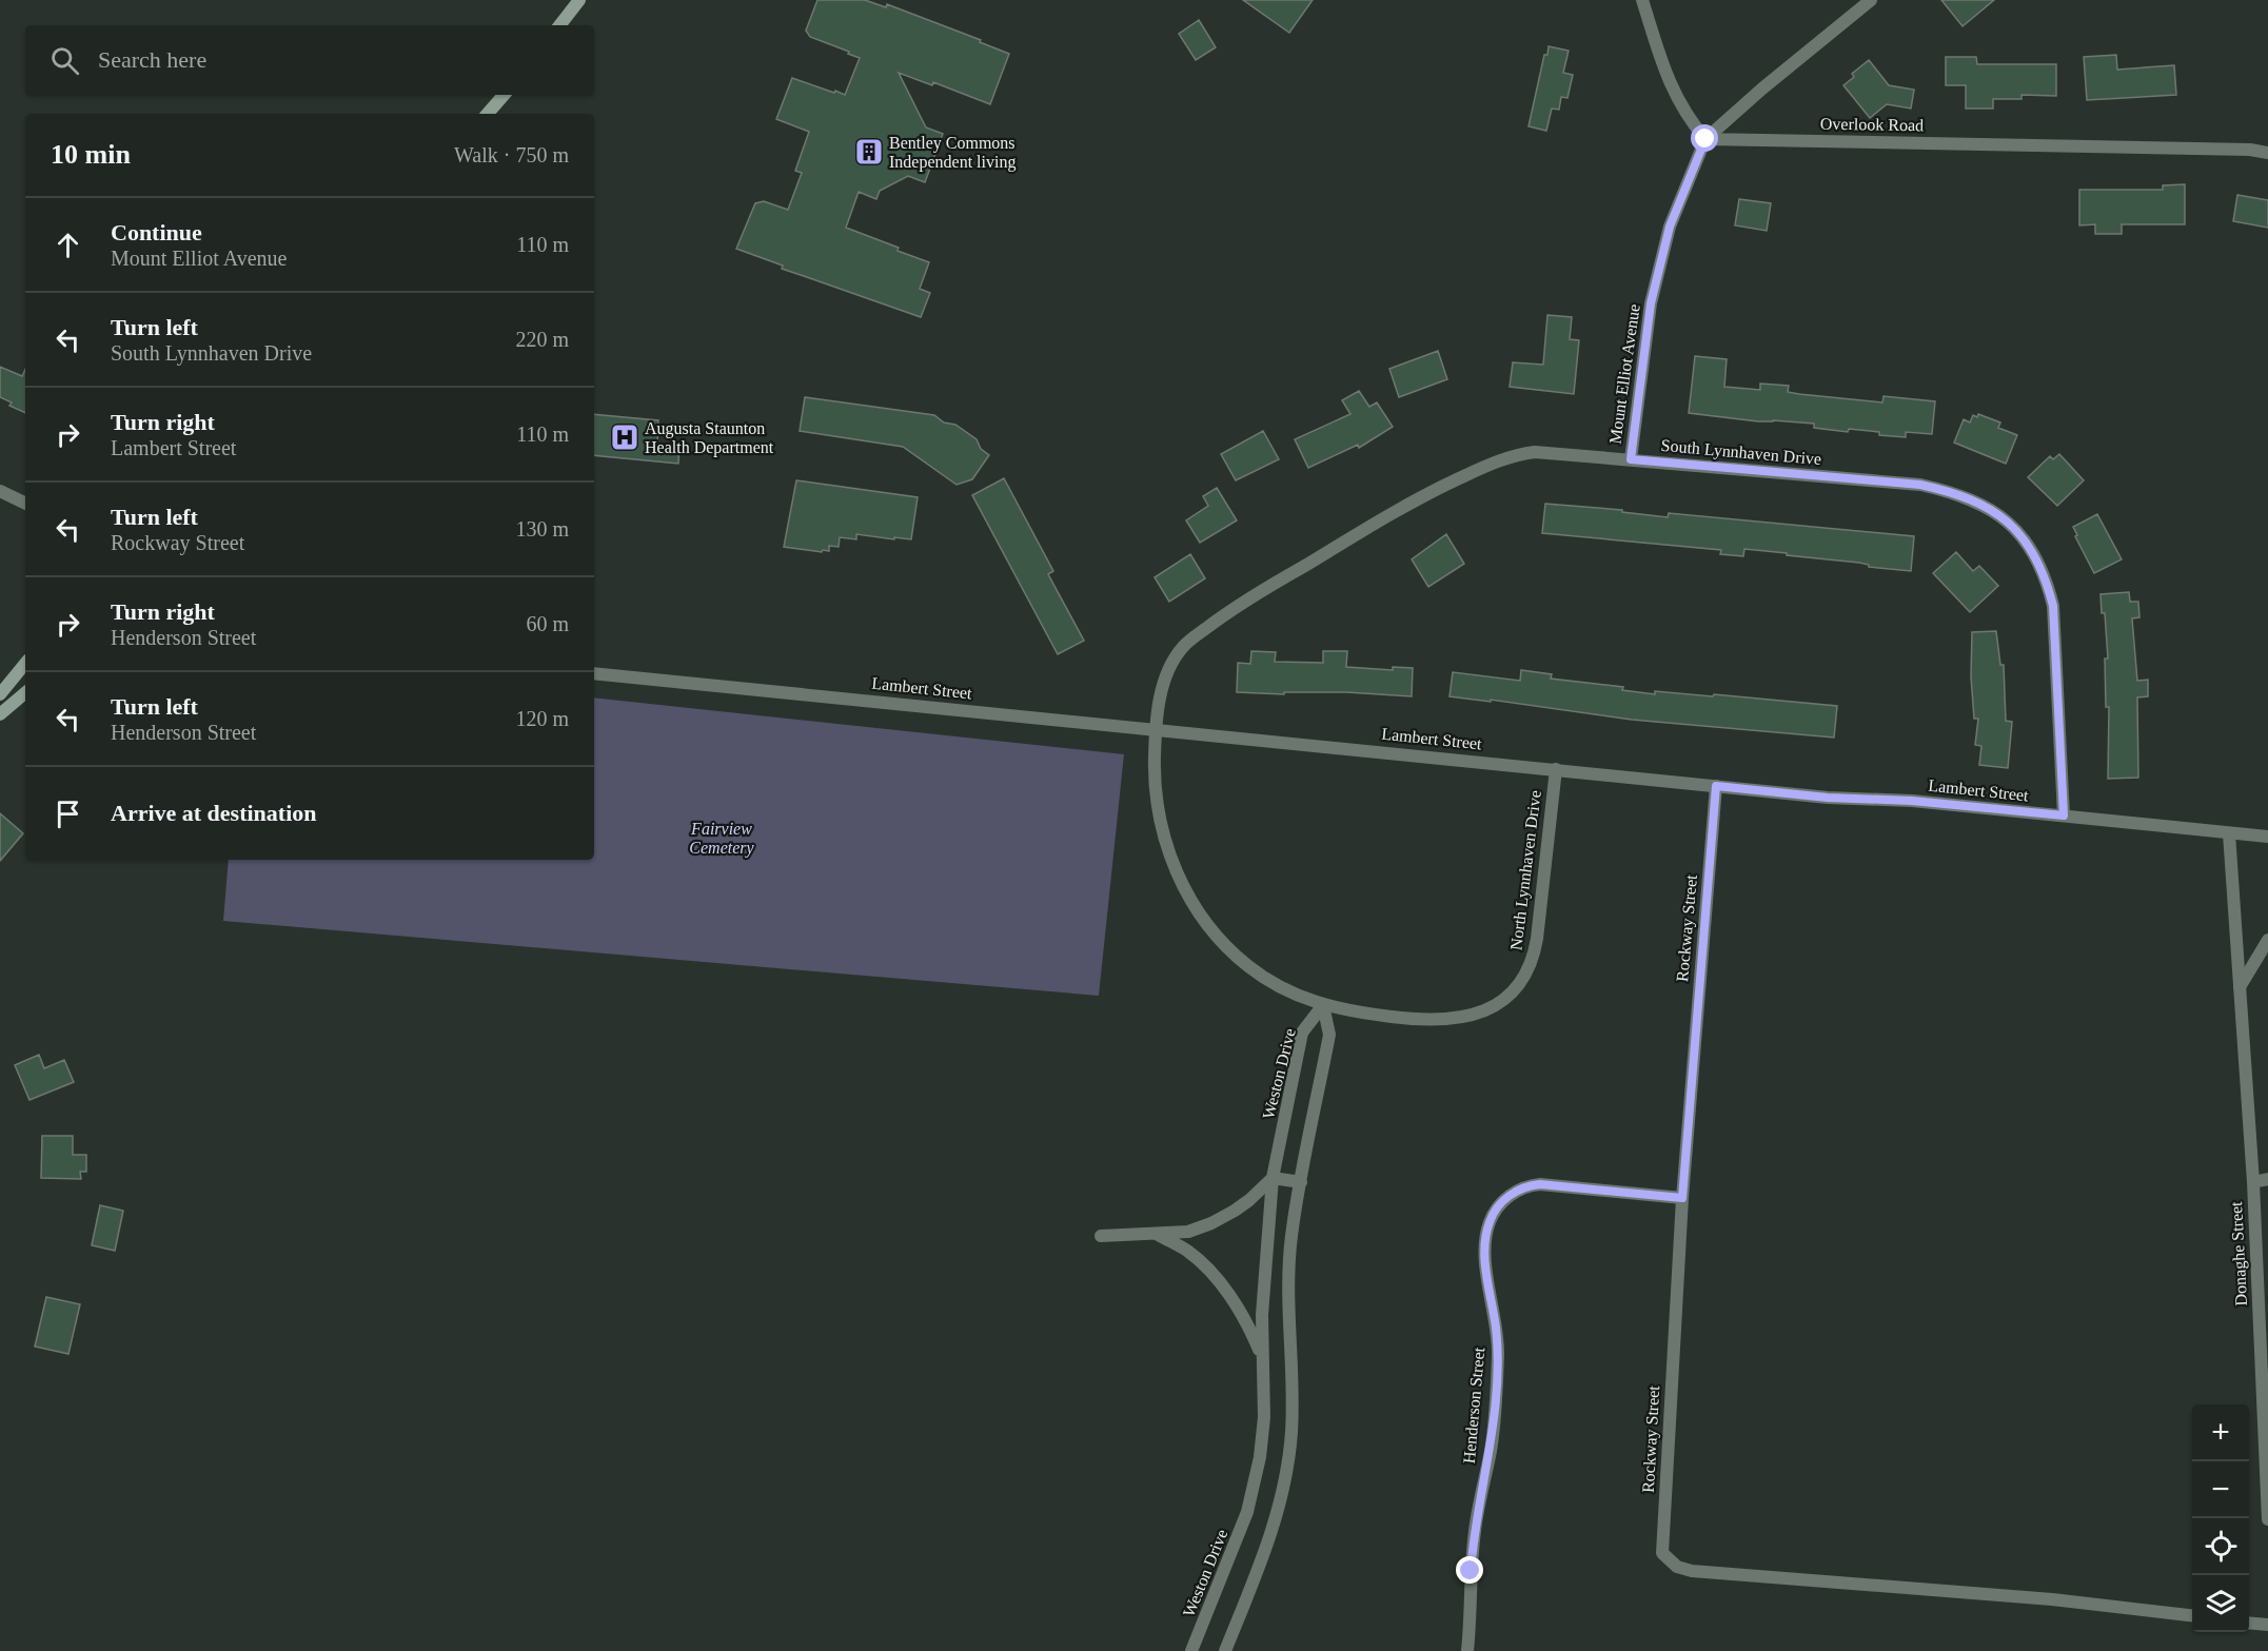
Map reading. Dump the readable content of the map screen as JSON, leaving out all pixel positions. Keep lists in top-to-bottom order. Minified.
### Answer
{"streets":{"street":["Overlook Road","Mount Elliot Avenue","South Lynnhaven Drive","Lambert Street","North Lynnhaven Drive","Rockway Street","Weston Drive","Donaghe Street","Henderson Street"]},"crossings":[["Overlook Road","Mount Elliot Avenue"],["Mount Elliot Avenue","South Lynnhaven Drive"],["South Lynnhaven Drive","Lambert Street"],["South Lynnhaven Drive","North Lynnhaven Drive"],["Lambert Street","North Lynnhaven Drive"],["Lambert Street","Rockway Street"],["Lambert Street","Donaghe Street"],["North Lynnhaven Drive","Weston Drive"],["Rockway Street","Henderson Street"]],"parks":["Fairview Cemetery"],"places":{"building":["Bentley Commons Independent living"],"hospital":["Augusta Staunton Health Department"]},"page":{"search":"Search here","heading":["10 min","Walk · 750 m"],"list":[["Continue","Mount Elliot Avenue","110 m"],["Turn left","South Lynnhaven Drive","220 m"],["Turn right","Lambert Street","110 m"],["Turn left","Rockway Street","130 m"],["Turn right","Henderson Street","60 m"],["Turn left","Henderson Street","120 m"],"Arrive at destination"],"map_buttons":["+","−"]}}
